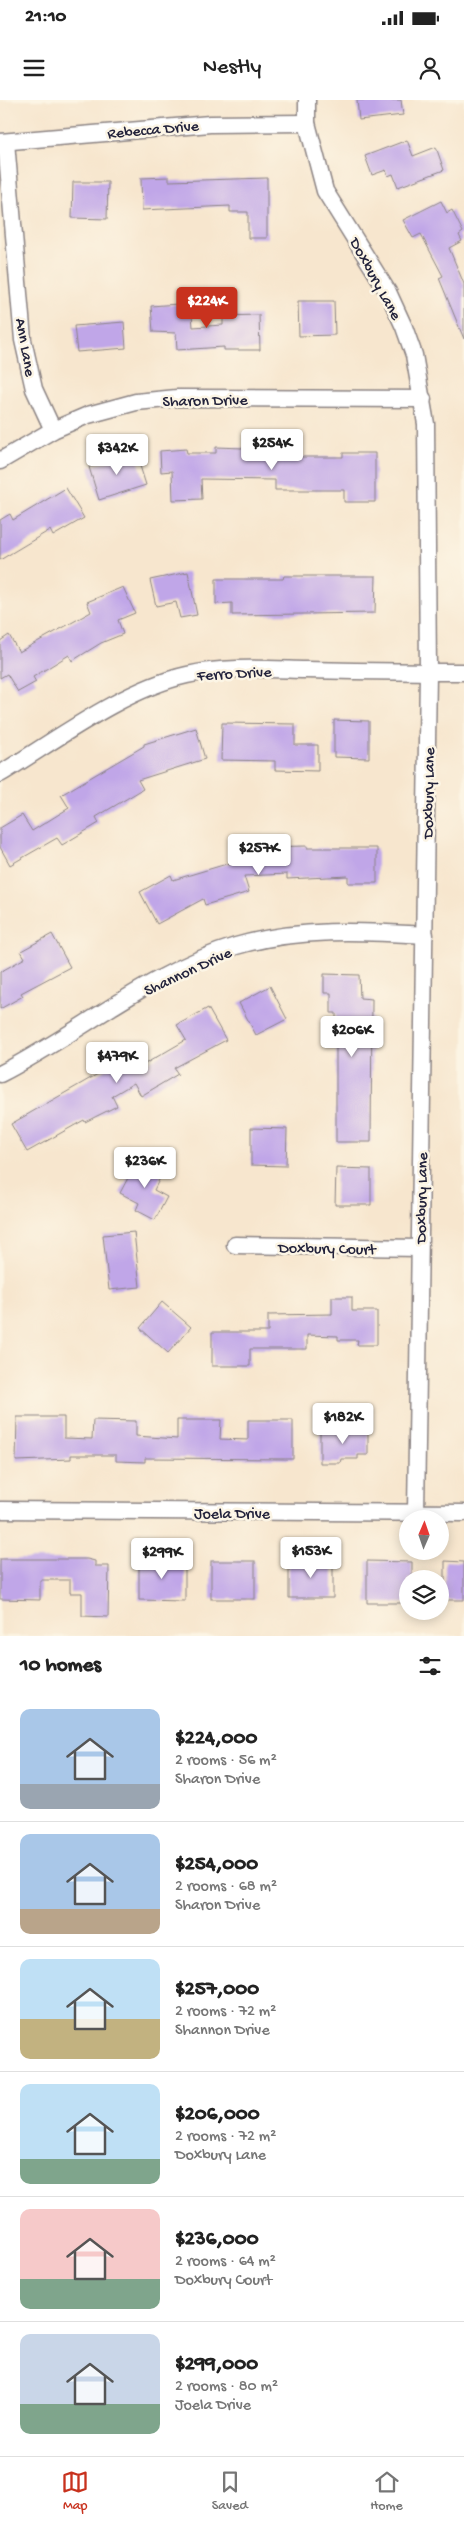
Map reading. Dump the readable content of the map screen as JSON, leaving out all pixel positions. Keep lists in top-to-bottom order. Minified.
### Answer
{"streets":{"street":["Rebecca Drive","Doxbury Lane","Ann Lane","Sharon Drive","Ferro Drive","Shannon Drive","Doxbury Court","Joela Drive"]},"crossings":[["Rebecca Drive","Doxbury Lane"],["Rebecca Drive","Ann Lane"],["Doxbury Lane","Sharon Drive"],["Doxbury Lane","Ferro Drive"],["Doxbury Lane","Shannon Drive"],["Doxbury Lane","Doxbury Court"],["Ann Lane","Sharon Drive"]],"north":"top","page":{"status":"21:10","header":"Nestly","price":["$224K","$254K","$342K","$257K","$206K","$479K","$236K","$182K","$153K","$299K"],"heading":"10 homes","list":[{"name":"$224,000","note":"2 rooms · 56 m² · Sharon Drive"},{"name":"$254,000","note":"2 rooms · 68 m² · Sharon Drive"},{"name":"$257,000","note":"2 rooms · 72 m² · Shannon Drive"},{"name":"$206,000","note":"2 rooms · 72 m² · Doxbury Lane"},{"name":"$236,000","note":"2 rooms · 64 m² · Doxbury Court"},{"name":"$299,000","note":"2 rooms · 80 m² · Joela Drive"}],"tabs":["Map","Saved","Home"]}}
